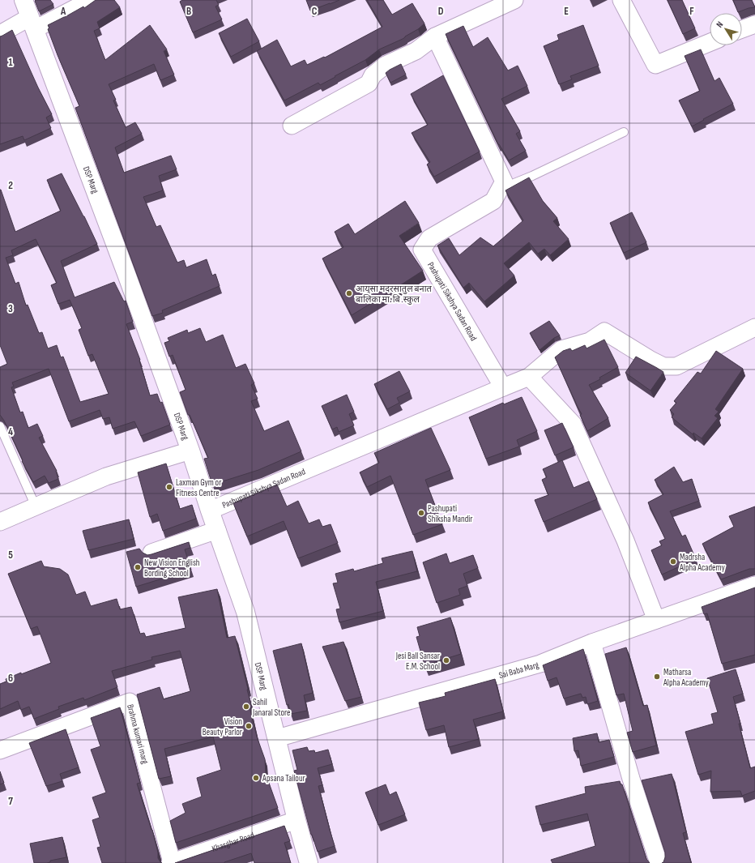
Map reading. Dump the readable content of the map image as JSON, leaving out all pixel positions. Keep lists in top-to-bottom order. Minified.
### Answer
{"streets":{"street":["DSP Marg","Pashupati Sikshya Sadan Road","Sai Baba Marg","Brahma kumari marg","Khasghar Road"]},"crossings":[["DSP Marg","Pashupati Sikshya Sadan Road"],["DSP Marg","Sai Baba Marg"],["DSP Marg","Khasghar Road"],["Brahma kumari marg","Khasghar Road"]],"places":["आयुसा मदरसातुल बनात बालिका मा. बि .स्कुल","Laxman Gym or Fitness Centre","Pashupati Shiksha Mandir","Madrsha Alpha Academy","New Vision English Bording School","Jesi Ball Sansar E.M. School","Matharsa Alpha Academy","Sahil Janaral Store","Vision Beauty Parlor","Apsana Tailour"],"north":"top left","grid":{"columns":["A","B","C","D","E","F"],"rows":["1","2","3","4","5","6","7"]}}
